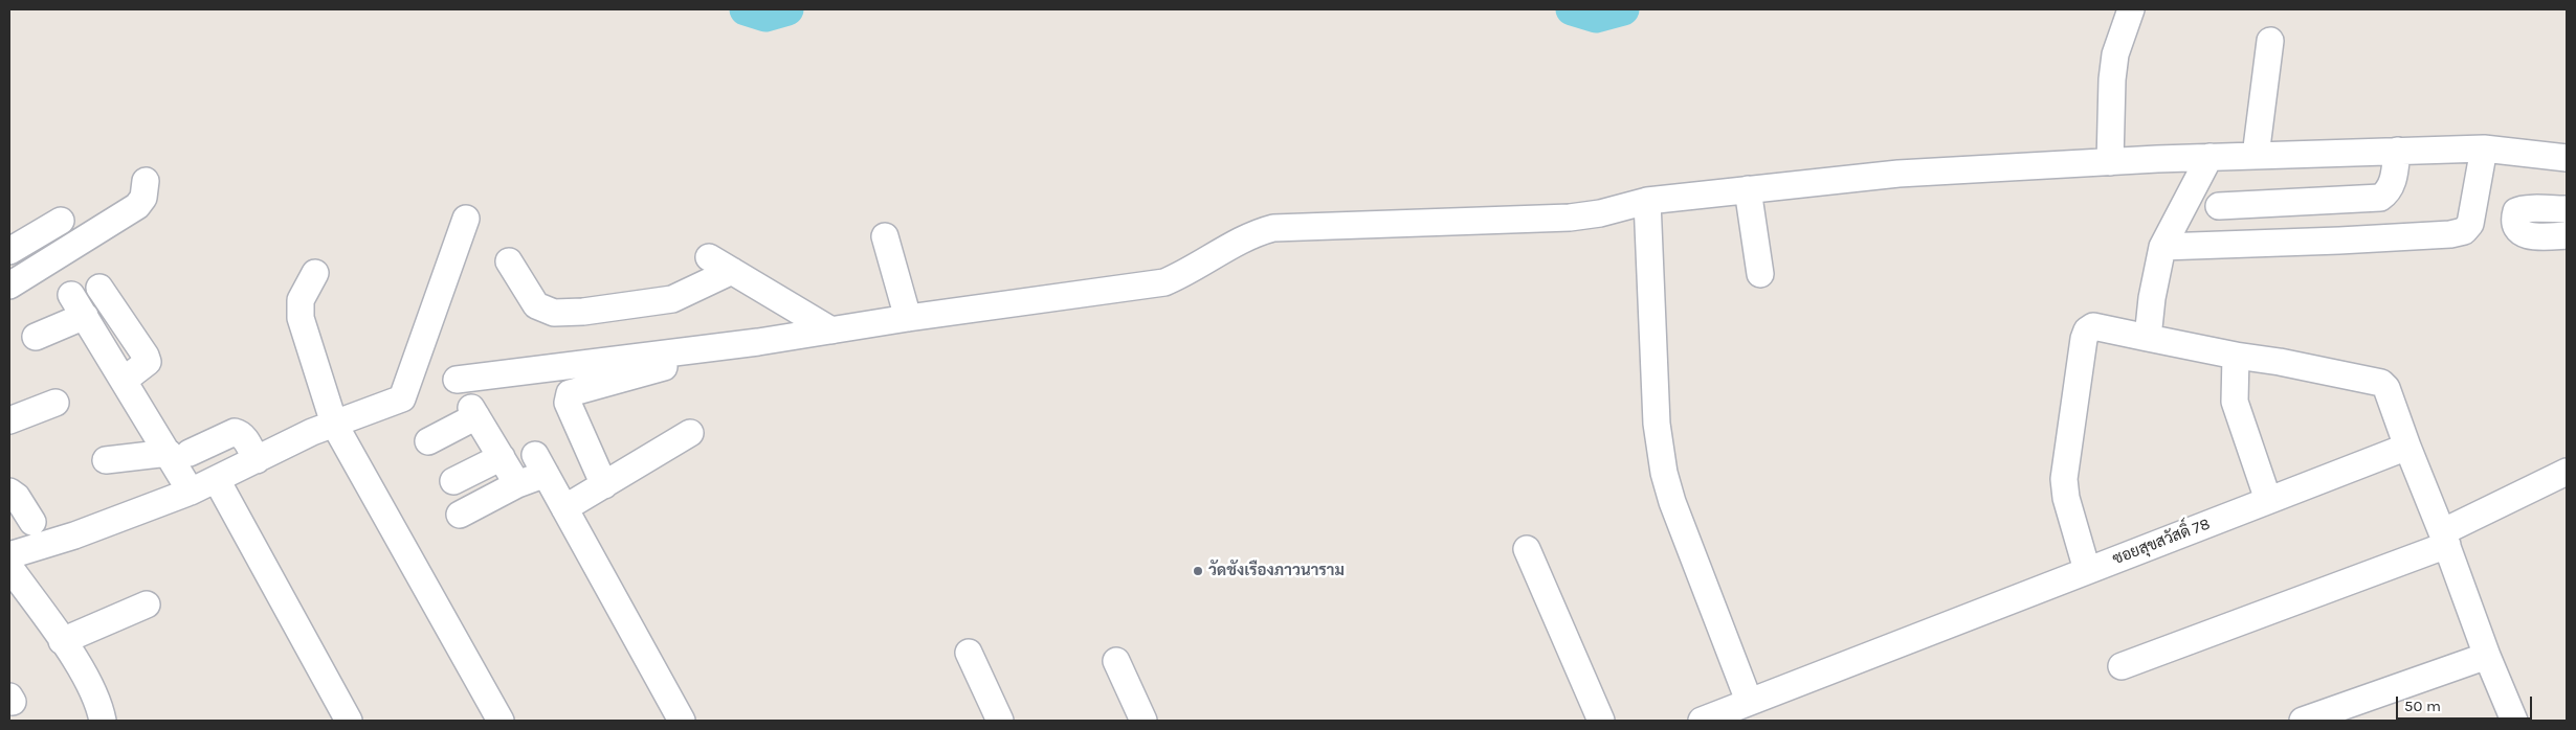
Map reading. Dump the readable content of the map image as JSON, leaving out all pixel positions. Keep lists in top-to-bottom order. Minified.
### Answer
{"streets":{"street":["ซอยสุขสวัสดิ์ 78"]},"places":["วัดชังเรืองภาวนาราม"],"scale_bar":"50 m"}
